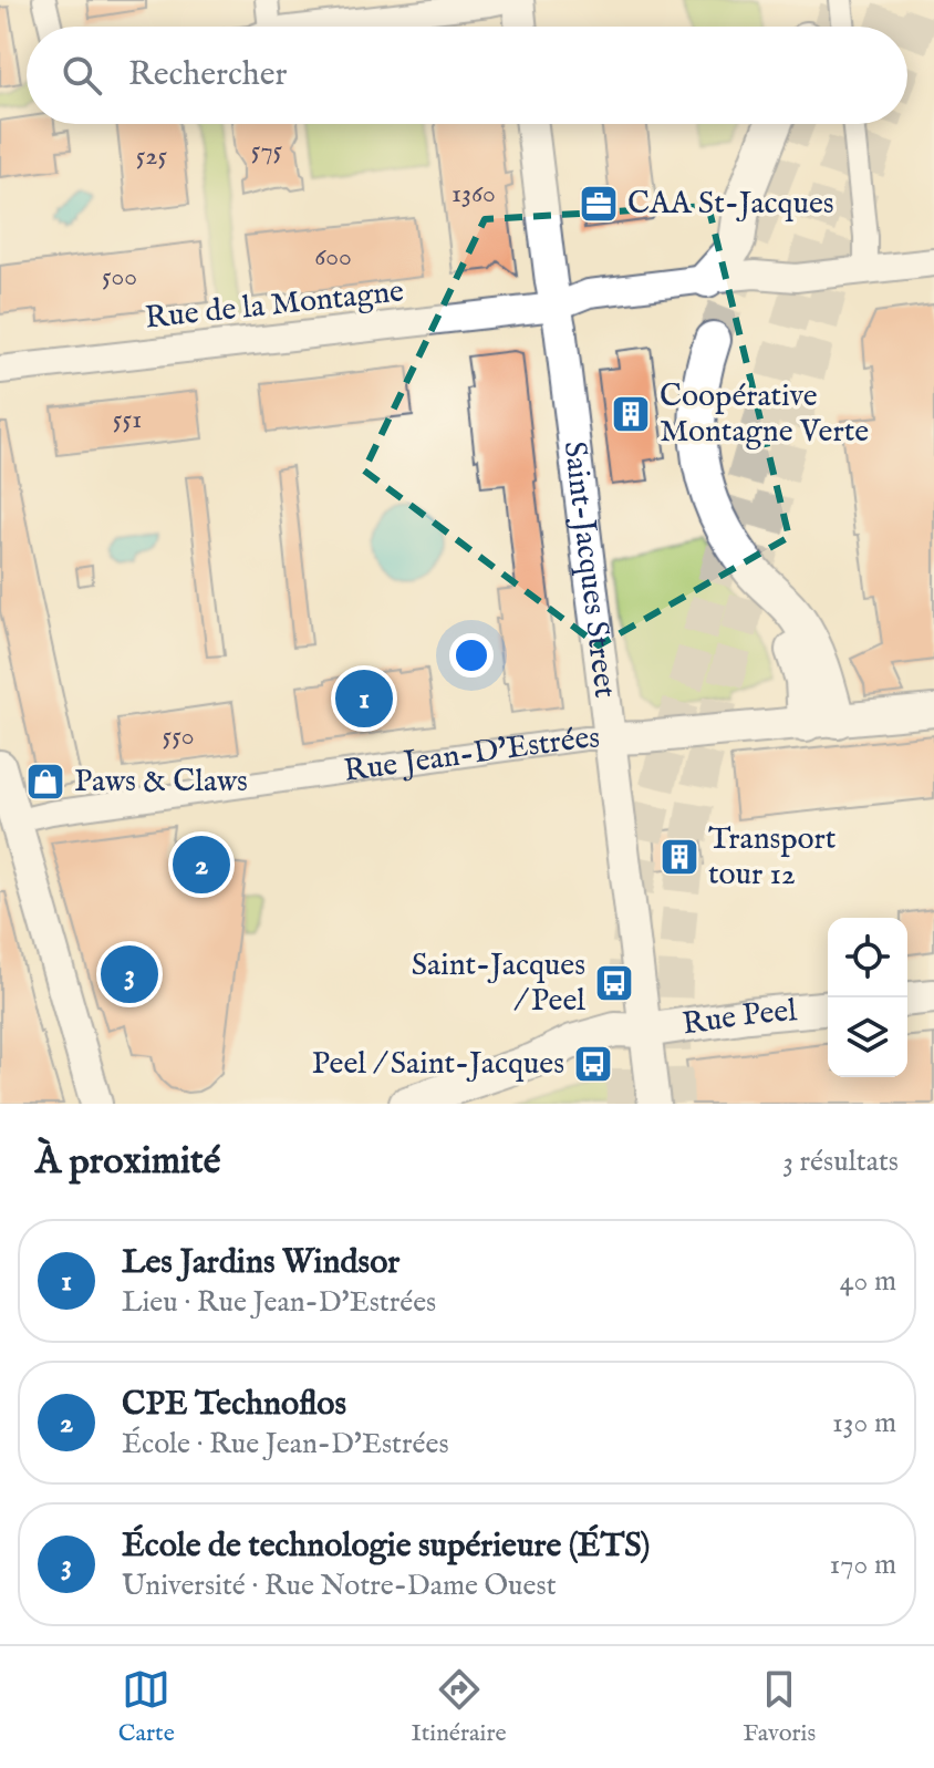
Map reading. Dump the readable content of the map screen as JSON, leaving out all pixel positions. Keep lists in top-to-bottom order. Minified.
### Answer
{"streets":{"main road":["Saint-Jacques Street","Rue Jean-D'Estrées","Rue Peel"],"street":["Rue de la Montagne"]},"crossings":[["Rue de la Montagne","Saint-Jacques Street"],["Saint-Jacques Street","Rue Jean-D'Estrées"],["Saint-Jacques Street","Rue Peel"]],"places":{"office":["CAA St-Jacques"],"building":["Coopérative Montagne Verte","Transport tour 12"],"shop":["Paws & Claws"],"bus stop":["Saint-Jacques / Peel","Peel / Saint-Jacques"]},"house_numbers":["575","525","1360","600","500","551","550"],"page":{"search":"Rechercher","pins":["1","2","3"],"heading":["À proximité","3 résultats"],"list":[{"mark":"1","name":"Les Jardins Windsor","note":"Lieu · Rue Jean-D'Estrées","value":"40 m"},{"mark":"2","name":"CPE Technoflos","note":"École · Rue Jean-D'Estrées","value":"130 m"},{"mark":"3","name":"École de technologie supérieure (ÉTS)","note":"Université · Rue Notre-Dame Ouest","value":"170 m"}],"nav":["Carte","Itinéraire","Favoris"]}}
